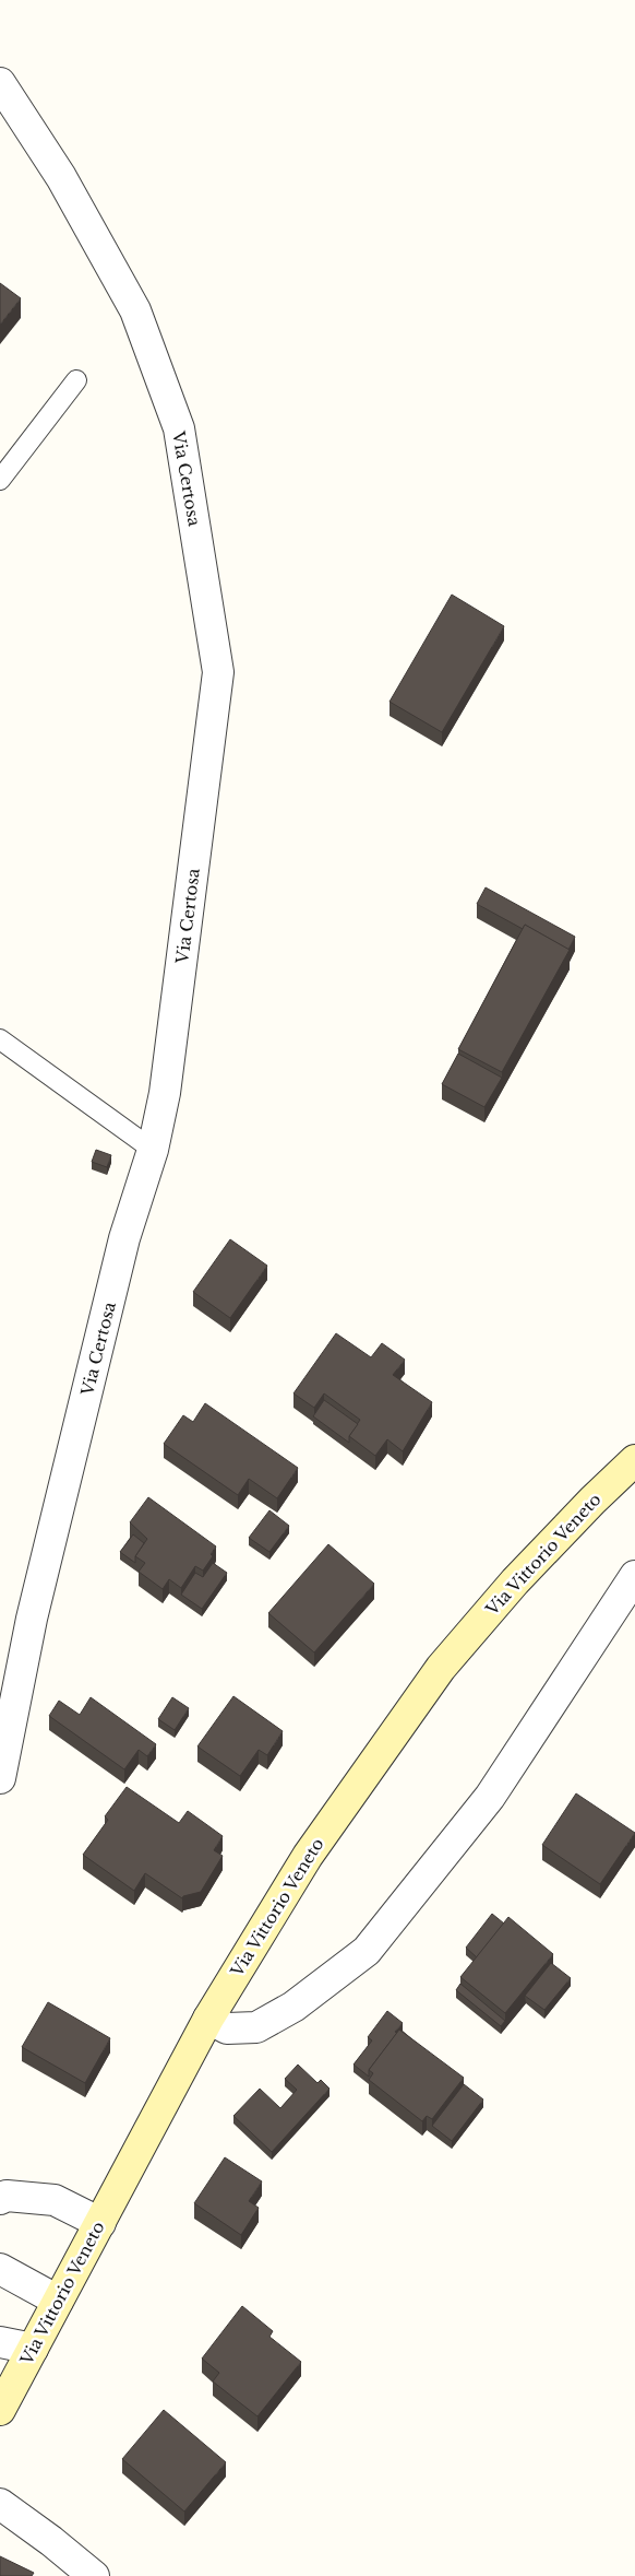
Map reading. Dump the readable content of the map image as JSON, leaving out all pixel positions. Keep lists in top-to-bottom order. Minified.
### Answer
{"streets":{"main road":["Via Vittorio Veneto"],"street":["Via Certosa"]}}
